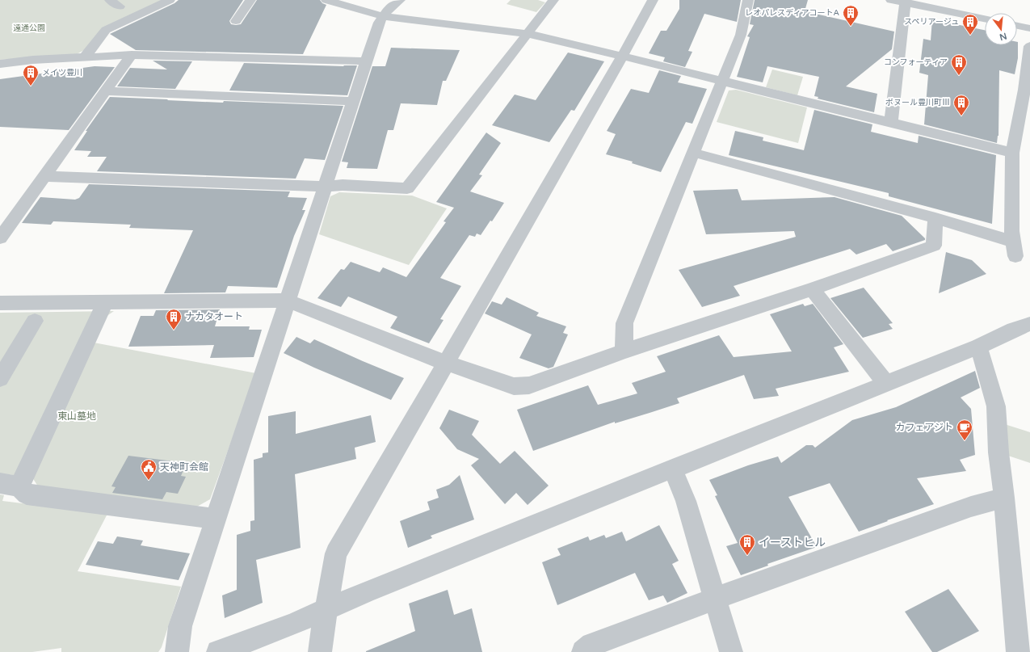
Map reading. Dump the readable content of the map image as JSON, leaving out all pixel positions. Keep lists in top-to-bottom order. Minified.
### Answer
{"parks":["遠通公園","東山墓地"],"places":{"building":["レオパレスディアコートA","スペリアージュ","コンフォーティア","メイツ豊川","ボヌール豊川町Ⅲ","ナカタオート","イーストヒル"],"cafe":["カフェアジト"],"public building":["天神町会館"]},"north":"bottom"}
